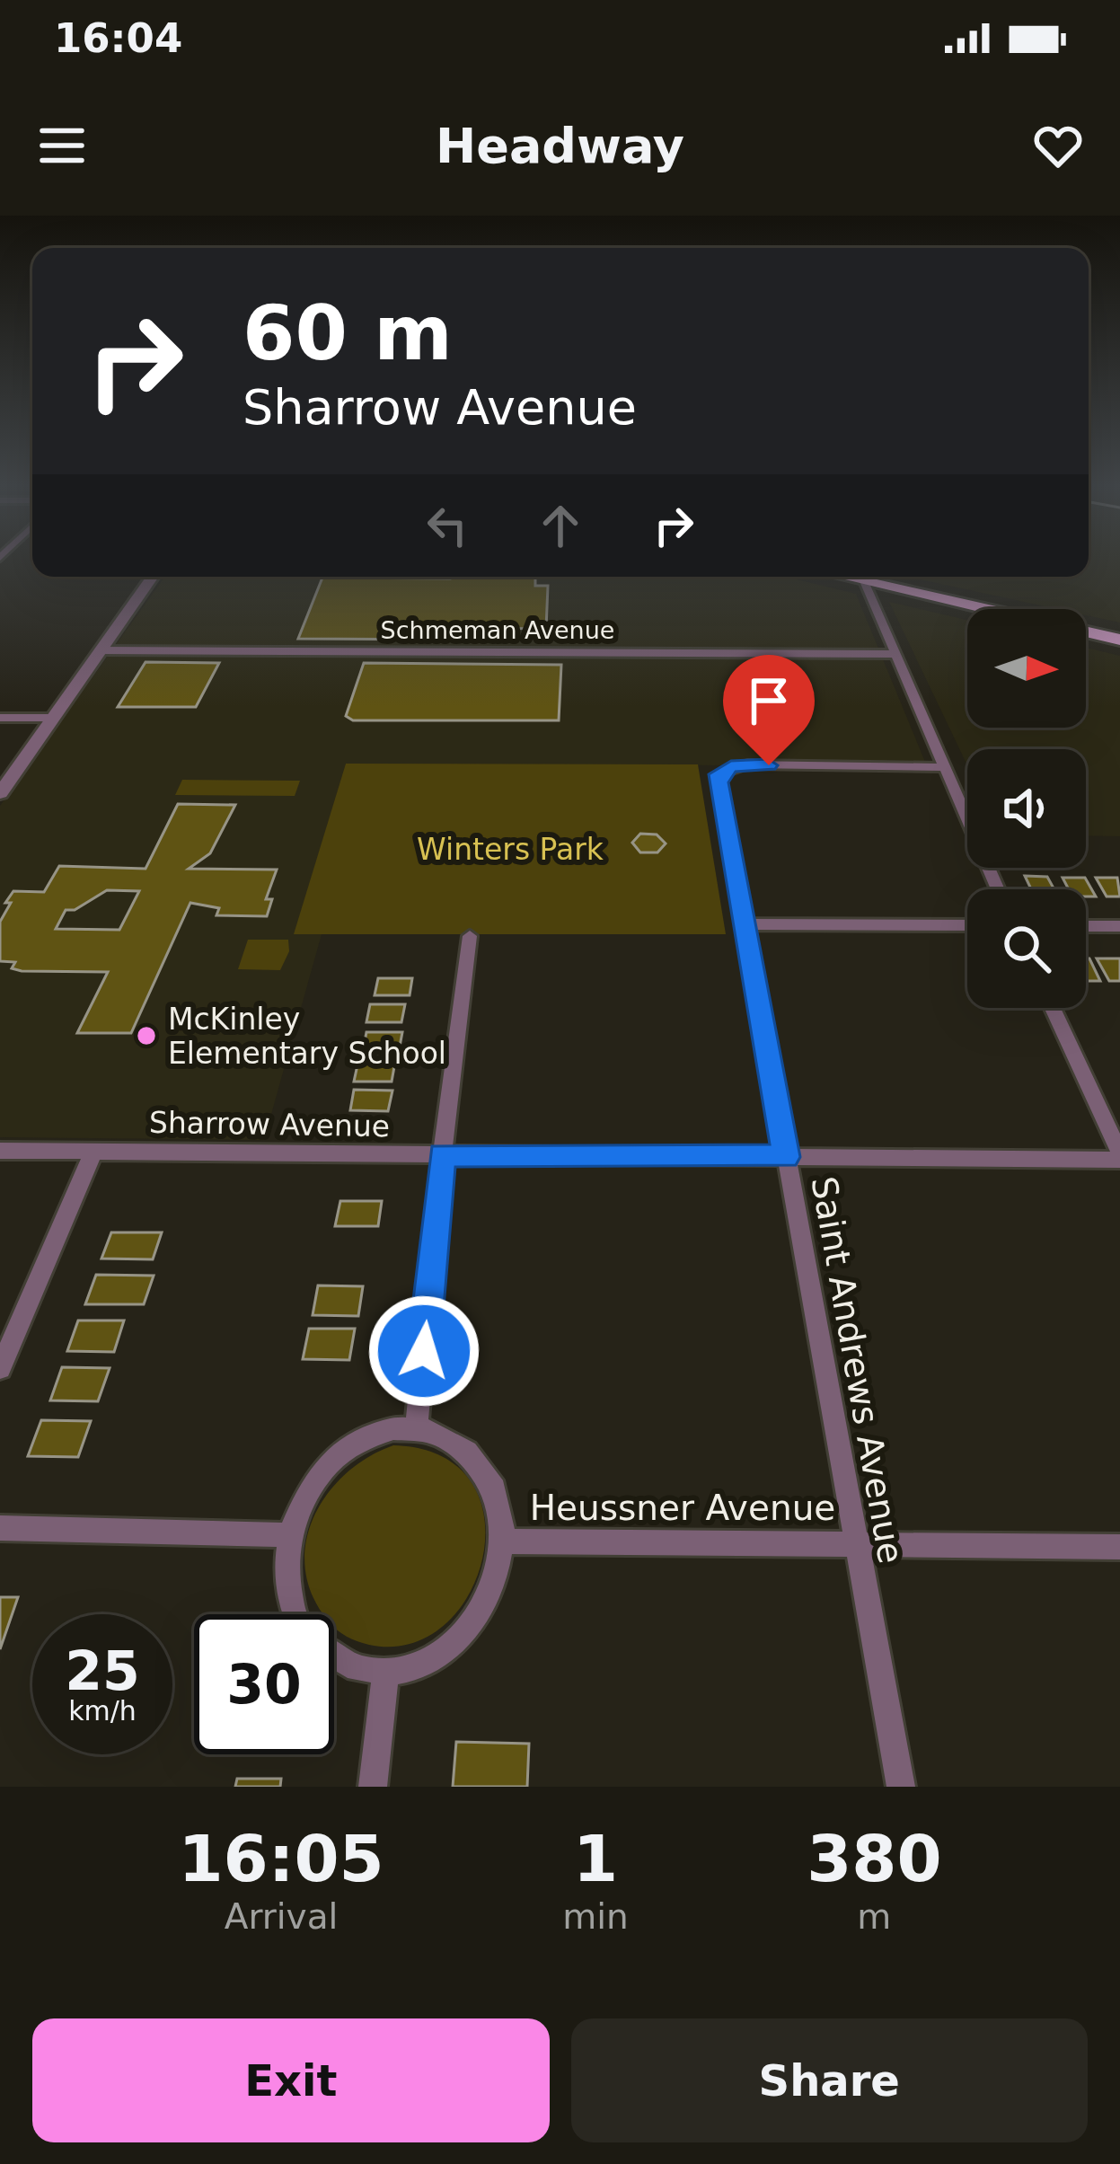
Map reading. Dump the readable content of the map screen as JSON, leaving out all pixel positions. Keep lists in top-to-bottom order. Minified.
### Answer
{"streets":{"street":["Schmeman Avenue","Sharrow Avenue","Saint Andrews Avenue","Heussner Avenue"]},"crossings":[["Sharrow Avenue","Saint Andrews Avenue"],["Saint Andrews Avenue","Heussner Avenue"]],"parks":["Winters Park"],"places":["McKinley Elementary School"],"north":"right","page":{"status":"16:04","header":"Headway","turn":["60 m","Sharrow Avenue"],"speed":"25 km/h","limit":"30","eta":["16:05","Arrival","1","min","380","m"],"buttons":["Exit","Share"]}}
